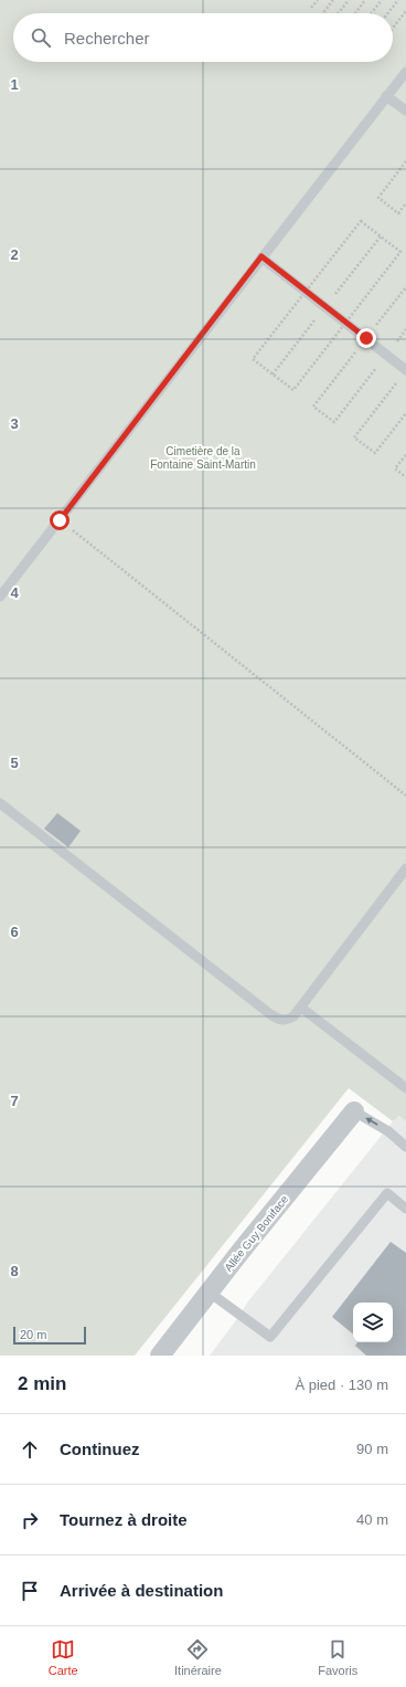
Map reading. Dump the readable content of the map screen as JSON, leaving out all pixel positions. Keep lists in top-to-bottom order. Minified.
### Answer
{"streets":{"street":["Allée Guy Boniface"]},"parks":["Cimetière de la Fontaine Saint-Martin"],"scale_bar":"20 m","page":{"search":"Rechercher","scale":"20 m","heading":["2 min","À pied · 130 m"],"list":[["Continuez","90 m"],["Tournez à droite","40 m"],"Arrivée à destination"],"nav":["Carte","Itinéraire","Favoris"]},"grid":{"rows":["1","2","3","4","5","6","7","8"]}}
